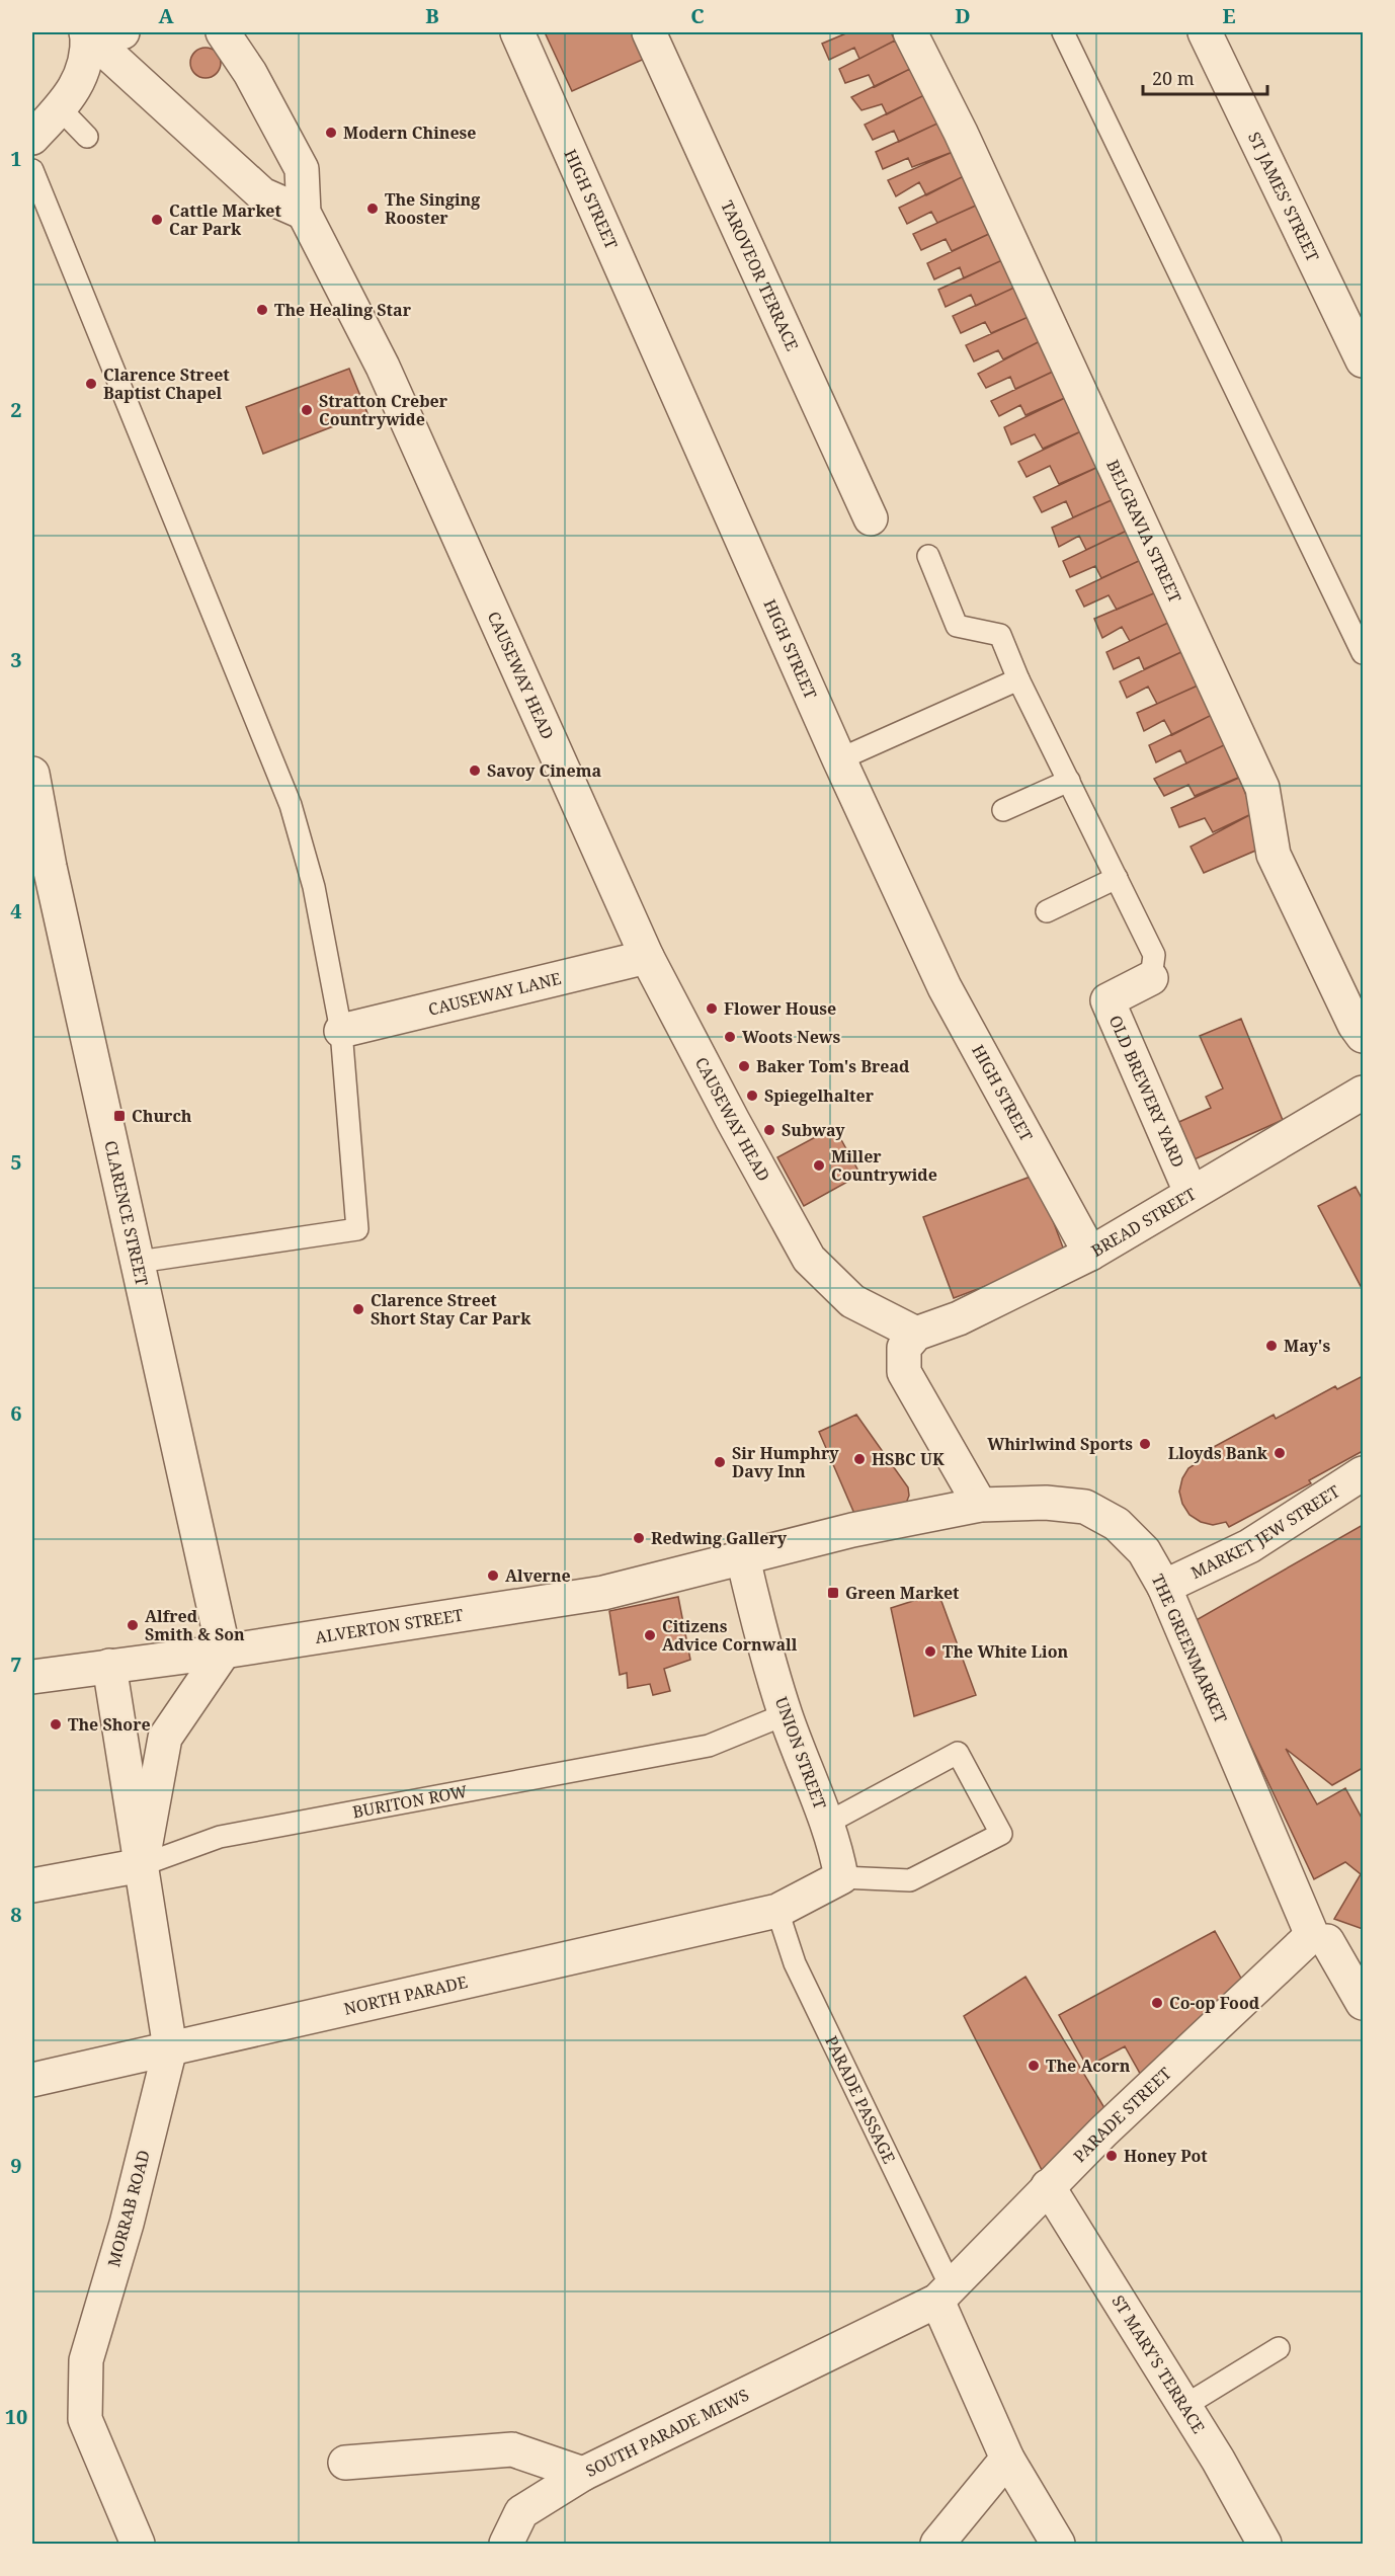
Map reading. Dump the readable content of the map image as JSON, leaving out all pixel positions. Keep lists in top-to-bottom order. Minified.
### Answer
{"streets":{"street":["ST JAMES' STREET","HIGH STREET","TAROVEOR TERRACE","BELGRAVIA STREET","CAUSEWAY HEAD","CAUSEWAY LANE","OLD BREWERY YARD","CLARENCE STREET","BREAD STREET","MARKET JEW STREET","ALVERTON STREET","THE GREENMARKET","UNION STREET","BURITON ROW","NORTH PARADE","PARADE STREET","MORRAB ROAD","ST MARY'S TERRACE","SOUTH PARADE MEWS"],"lane":["PARADE PASSAGE"]},"crossings":[["HIGH STREET","BREAD STREET"],["CAUSEWAY HEAD","CAUSEWAY LANE"],["CAUSEWAY HEAD","BREAD STREET"],["OLD BREWERY YARD","BREAD STREET"],["CLARENCE STREET","ALVERTON STREET"],["CLARENCE STREET","MORRAB ROAD"],["MARKET JEW STREET","THE GREENMARKET"],["ALVERTON STREET","THE GREENMARKET"],["ALVERTON STREET","UNION STREET"],["ALVERTON STREET","MORRAB ROAD"],["THE GREENMARKET","UNION STREET"],["THE GREENMARKET","PARADE STREET"],["UNION STREET","BURITON ROW"],["BURITON ROW","MORRAB ROAD"],["NORTH PARADE","PARADE PASSAGE"],["NORTH PARADE","MORRAB ROAD"],["PARADE PASSAGE","PARADE STREET"],["PARADE PASSAGE","SOUTH PARADE MEWS"],["PARADE STREET","ST MARY'S TERRACE"],["PARADE STREET","SOUTH PARADE MEWS"]],"places":{"other":["Modern Chinese","The Singing Rooster","Cattle Market Car Park","The Healing Star","Clarence Street Baptist Chapel","Stratton Creber Countrywide","Savoy Cinema","Flower House","Woots News","Baker Tom's Bread","Spiegelhalter","Subway","Miller Countrywide","Clarence Street Short Stay Car Park","May's","Whirlwind Sports","Lloyds Bank","HSBC UK","Sir Humphry Davy Inn","Redwing Gallery","Alverne","Alfred Smith & Son","Citizens Advice Cornwall","The White Lion","The Shore","Co-op Food","The Acorn","Honey Pot"],"transit":["Church","Green Market"]},"scale_bar":"20 m","grid":{"columns":["A","B","C","D","E"],"rows":["1","2","3","4","5","6","7","8","9","10"]}}
